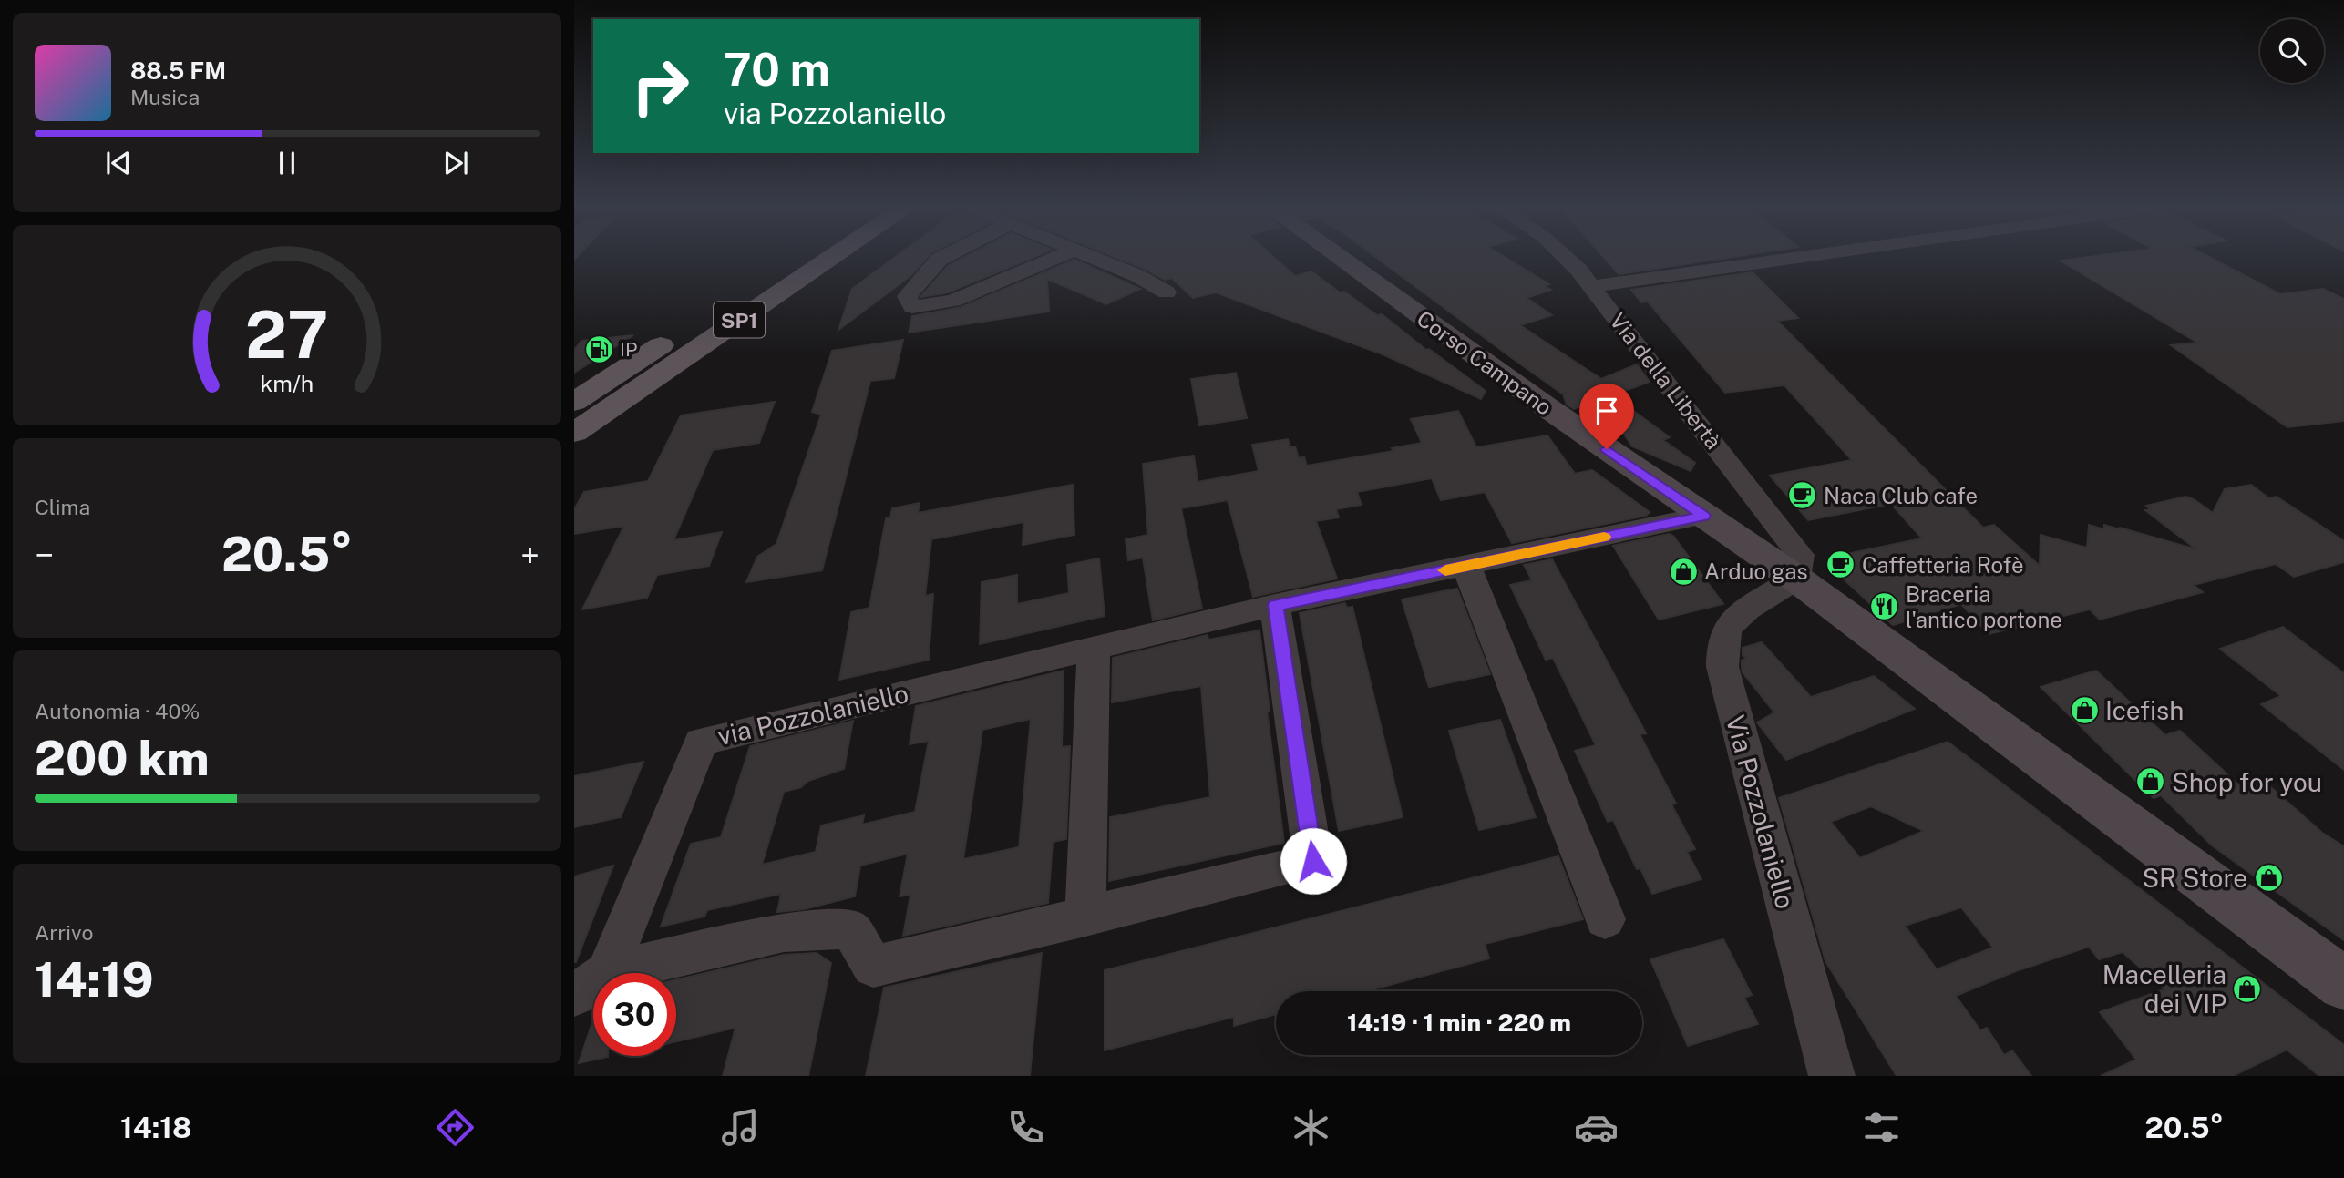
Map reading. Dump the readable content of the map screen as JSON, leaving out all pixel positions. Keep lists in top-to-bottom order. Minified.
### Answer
{"streets":{"main road":["SP1","Corso Campano"],"street":["Via della Libertà","via Pozzolaniello","Via Pozzolaniello"]},"crossings":[["Corso Campano","Via della Libertà"],["Corso Campano","via Pozzolaniello"],["Corso Campano","Via Pozzolaniello"],["Via della Libertà","Via Pozzolaniello"]],"places":{"fuel station":["IP"],"cafe":["Naca Club cafe","Caffetteria Rofè"],"shop":["Arduo gas","Icefish","Shop for you","SR Store","Macelleria dei VIP"],"restaurant":["Braceria l'antico portone"]},"page":{"turn":["70 m","via Pozzolaniello"],"song":["88.5 FM","Musica"],"tile":["Clima",["Autonomia · 40%","200 km"],["Arrivo","14:19"]],"heat":["−","20.5°","+"],"limit":"30","trip":"14:19 · 1 min · 220 m","tabs":["14:18","20.5°"],"gauge":["27","km/h"]}}
